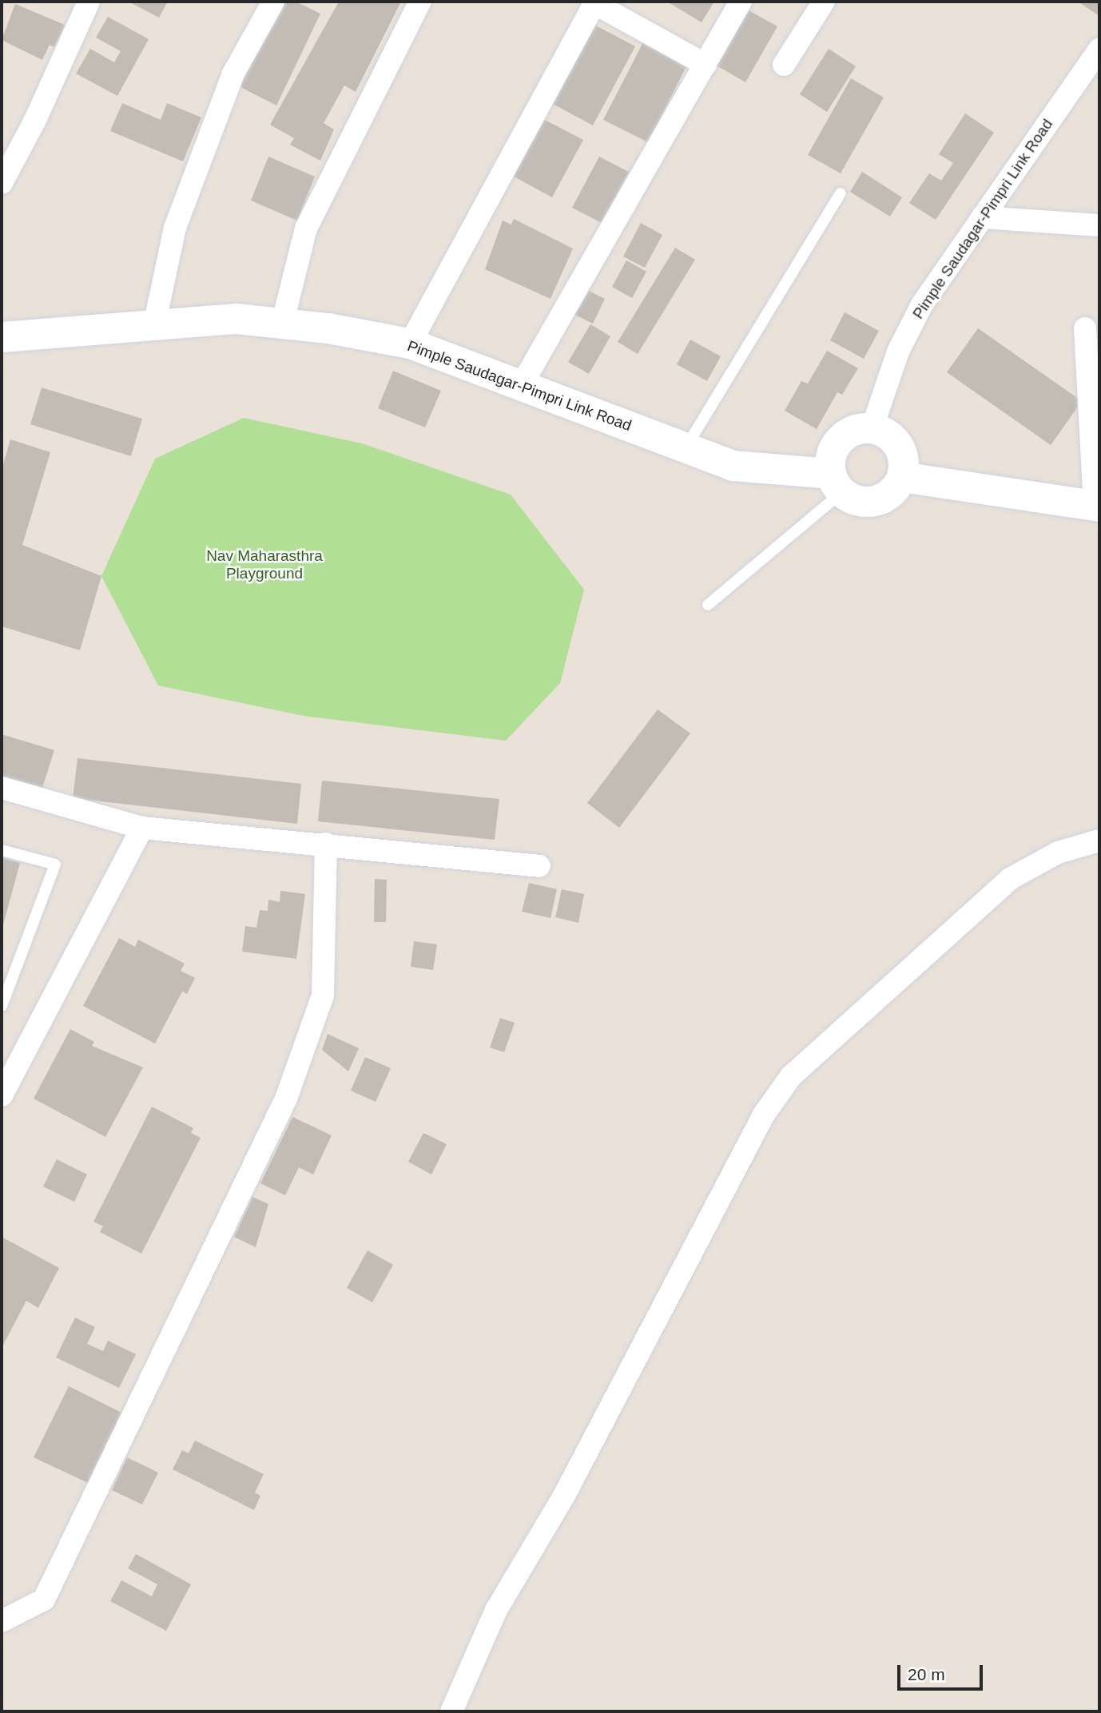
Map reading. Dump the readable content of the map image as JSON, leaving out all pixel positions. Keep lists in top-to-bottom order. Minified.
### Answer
{"streets":{"street":["Pimple Saudagar-Pimpri Link Road"]},"parks":["Nav Maharasthra Playground"],"scale_bar":"20 m"}
